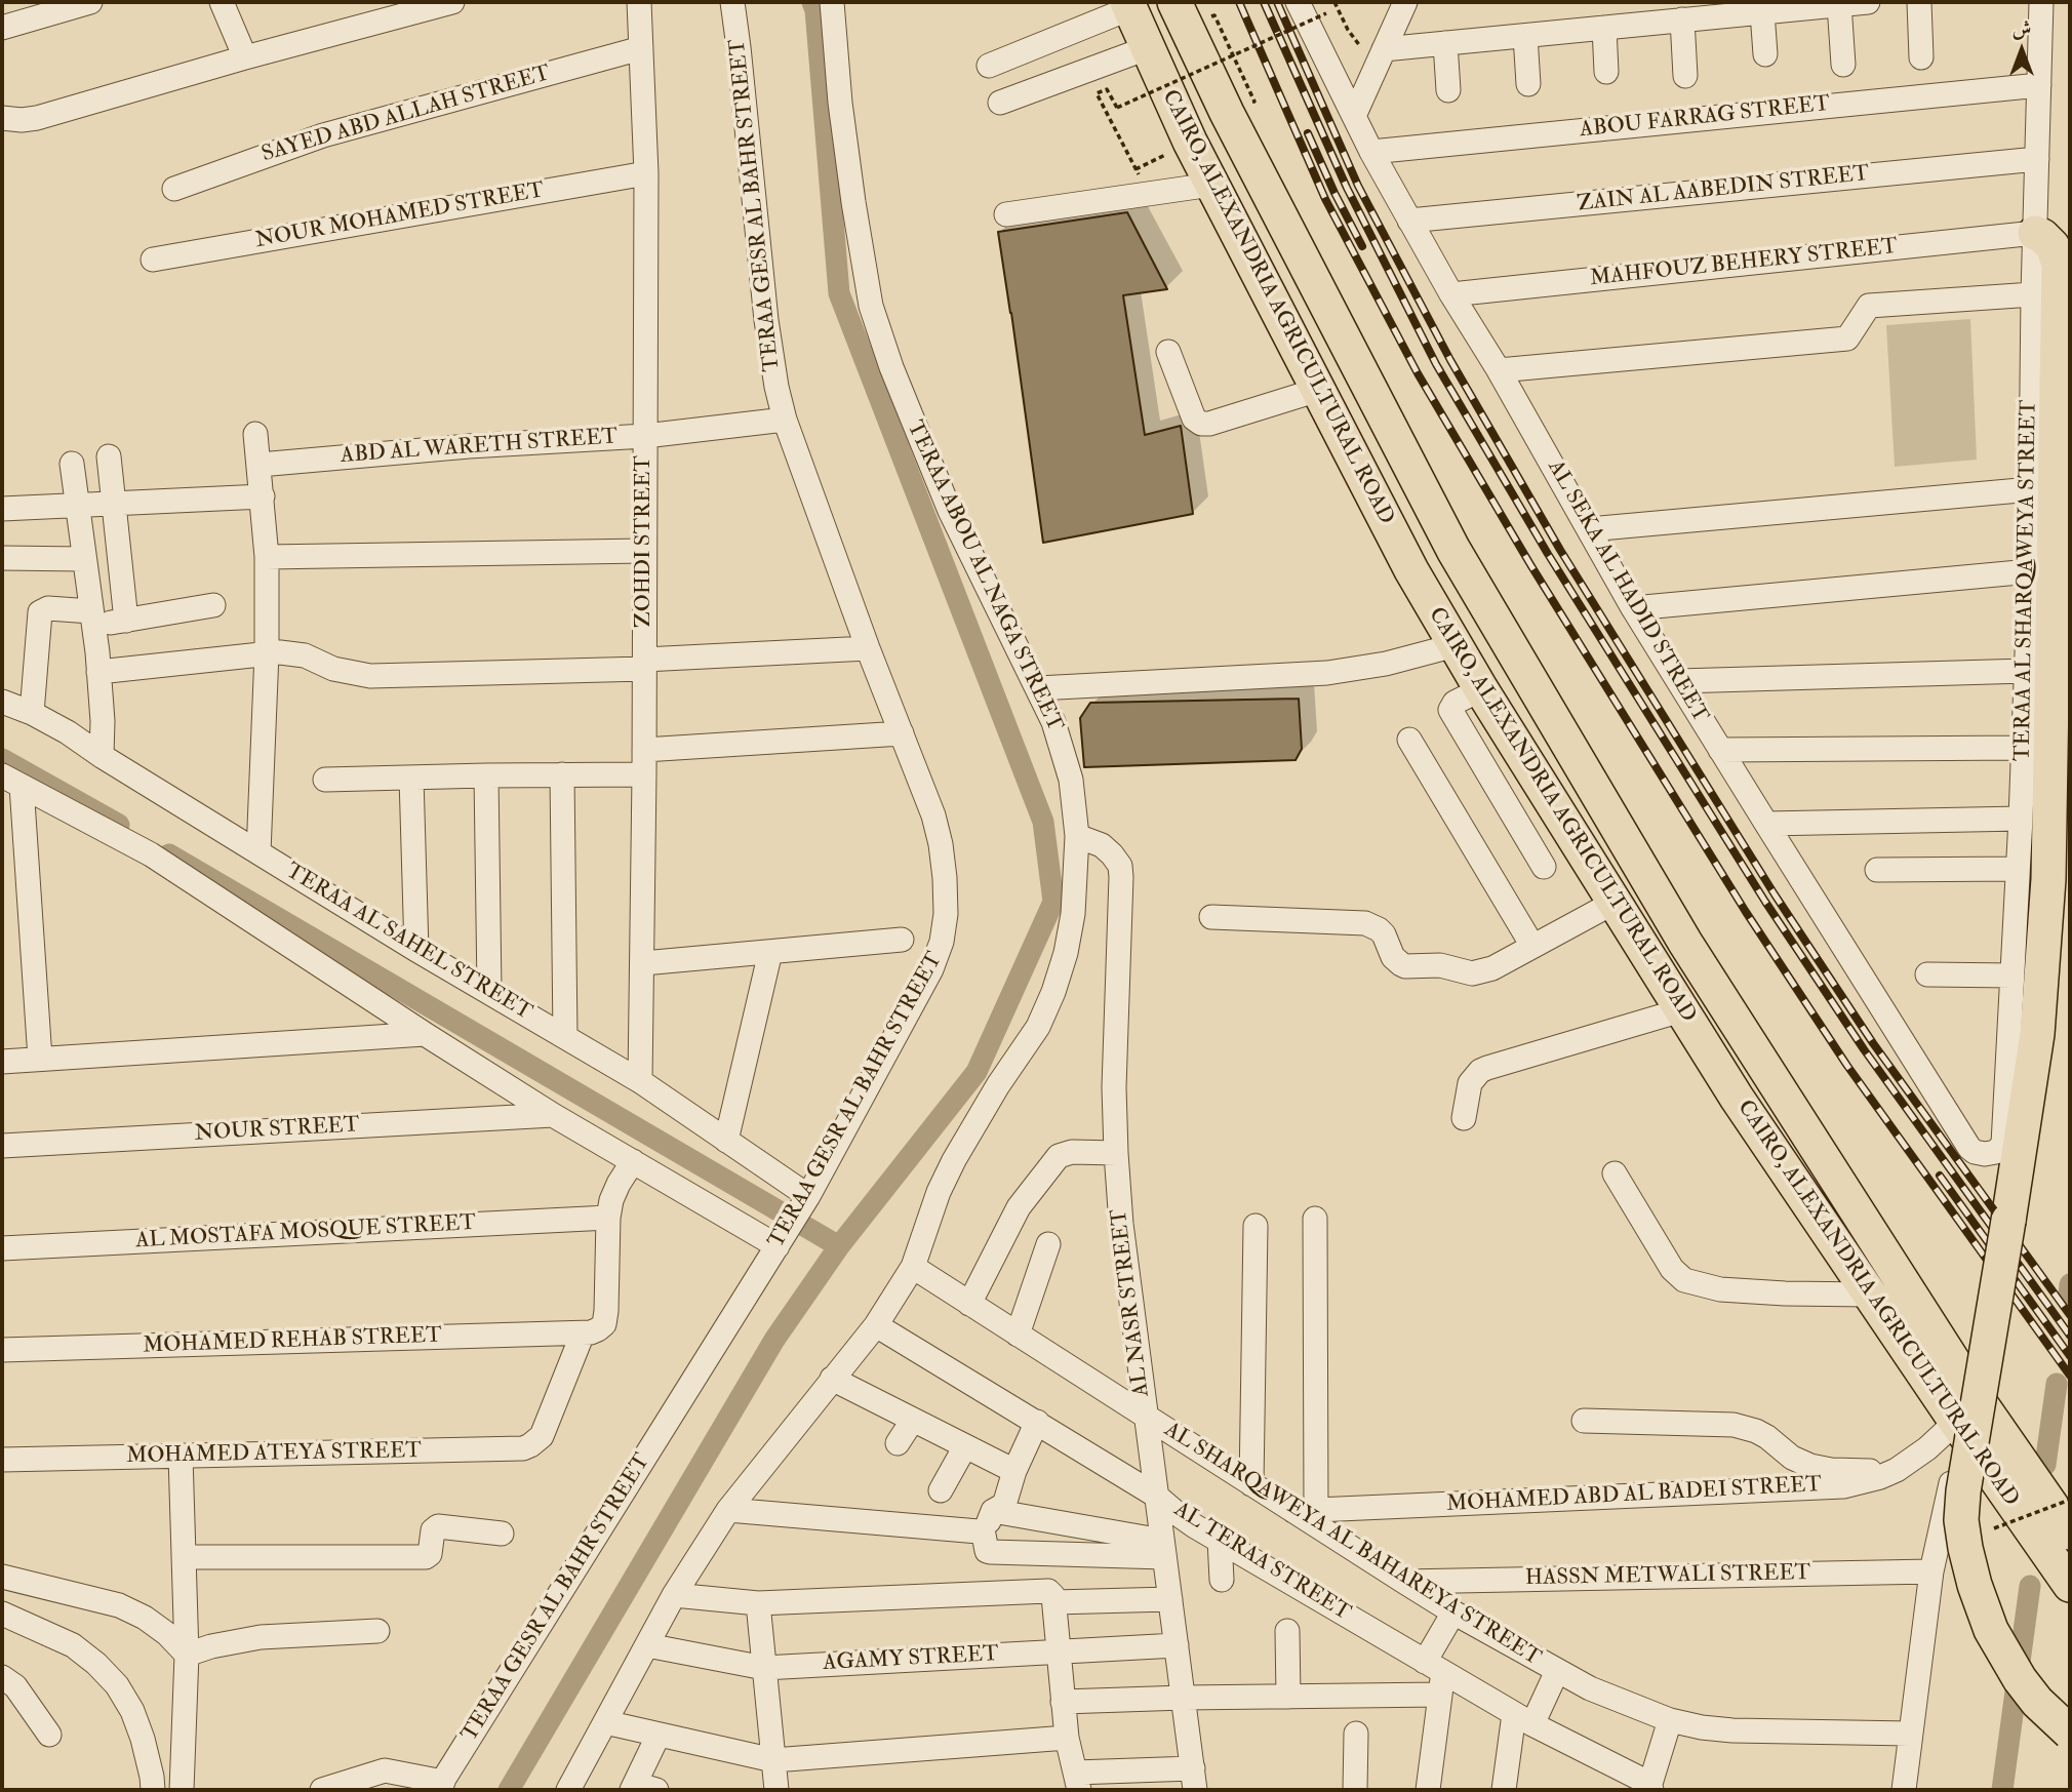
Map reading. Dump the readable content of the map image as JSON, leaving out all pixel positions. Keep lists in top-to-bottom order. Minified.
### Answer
{"streets":{"highway":["CAIRO, ALEXANDRIA AGRICULTURAL ROAD"],"street":["SAYED ABD ALLAH STREET","ABOU FARRAG STREET","ZAIN AL AABEDIN STREET","TERAA GESR AL BAHR STREET","NOUR MOHAMED STREET","MAHFOUZ BEHERY STREET","ABD AL WARETH STREET","ZOHDI STREET","TERAA ABOU AL NAGA STREET","TERAA AL SHARQAWEYA STREET","AL SEKA AL HADID STREET","TERAA AL SAHEL STREET","NOUR STREET","AL MOSTAFA MOSQUE STREET","AL NASR STREET","MOHAMED REHAB STREET","MOHAMED ATEYA STREET","MOHAMED ABD AL BADEI STREET","AL SHARQAWEYA AL BAHAREYA STREET","AL TERAA STREET","HASSN METWALI STREET","AGAMY STREET"]},"crossings":[["SAYED ABD ALLAH STREET","ZOHDI STREET"],["ABOU FARRAG STREET","TERAA AL SHARQAWEYA STREET"],["ABOU FARRAG STREET","AL SEKA AL HADID STREET"],["ZAIN AL AABEDIN STREET","TERAA AL SHARQAWEYA STREET"],["ZAIN AL AABEDIN STREET","AL SEKA AL HADID STREET"],["TERAA GESR AL BAHR STREET","ABD AL WARETH STREET"],["TERAA GESR AL BAHR STREET","TERAA AL SAHEL STREET"],["NOUR MOHAMED STREET","ZOHDI STREET"],["MAHFOUZ BEHERY STREET","TERAA AL SHARQAWEYA STREET"],["MAHFOUZ BEHERY STREET","AL SEKA AL HADID STREET"],["CAIRO, ALEXANDRIA AGRICULTURAL ROAD","MOHAMED ABD AL BADEI STREET"],["ABD AL WARETH STREET","ZOHDI STREET"],["ZOHDI STREET","TERAA AL SAHEL STREET"],["TERAA ABOU AL NAGA STREET","AL NASR STREET"],["TERAA ABOU AL NAGA STREET","AL SHARQAWEYA AL BAHAREYA STREET"],["TERAA ABOU AL NAGA STREET","AL TERAA STREET"],["TERAA ABOU AL NAGA STREET","AGAMY STREET"],["TERAA AL SHARQAWEYA STREET","AL SEKA AL HADID STREET"],["AL NASR STREET","AL SHARQAWEYA AL BAHAREYA STREET"],["AL NASR STREET","AL TERAA STREET"],["AL NASR STREET","AGAMY STREET"],["MOHAMED REHAB STREET","MOHAMED ATEYA STREET"],["MOHAMED ABD AL BADEI STREET","AL SHARQAWEYA AL BAHAREYA STREET"],["AL SHARQAWEYA AL BAHAREYA STREET","HASSN METWALI STREET"]],"north":"top"}
